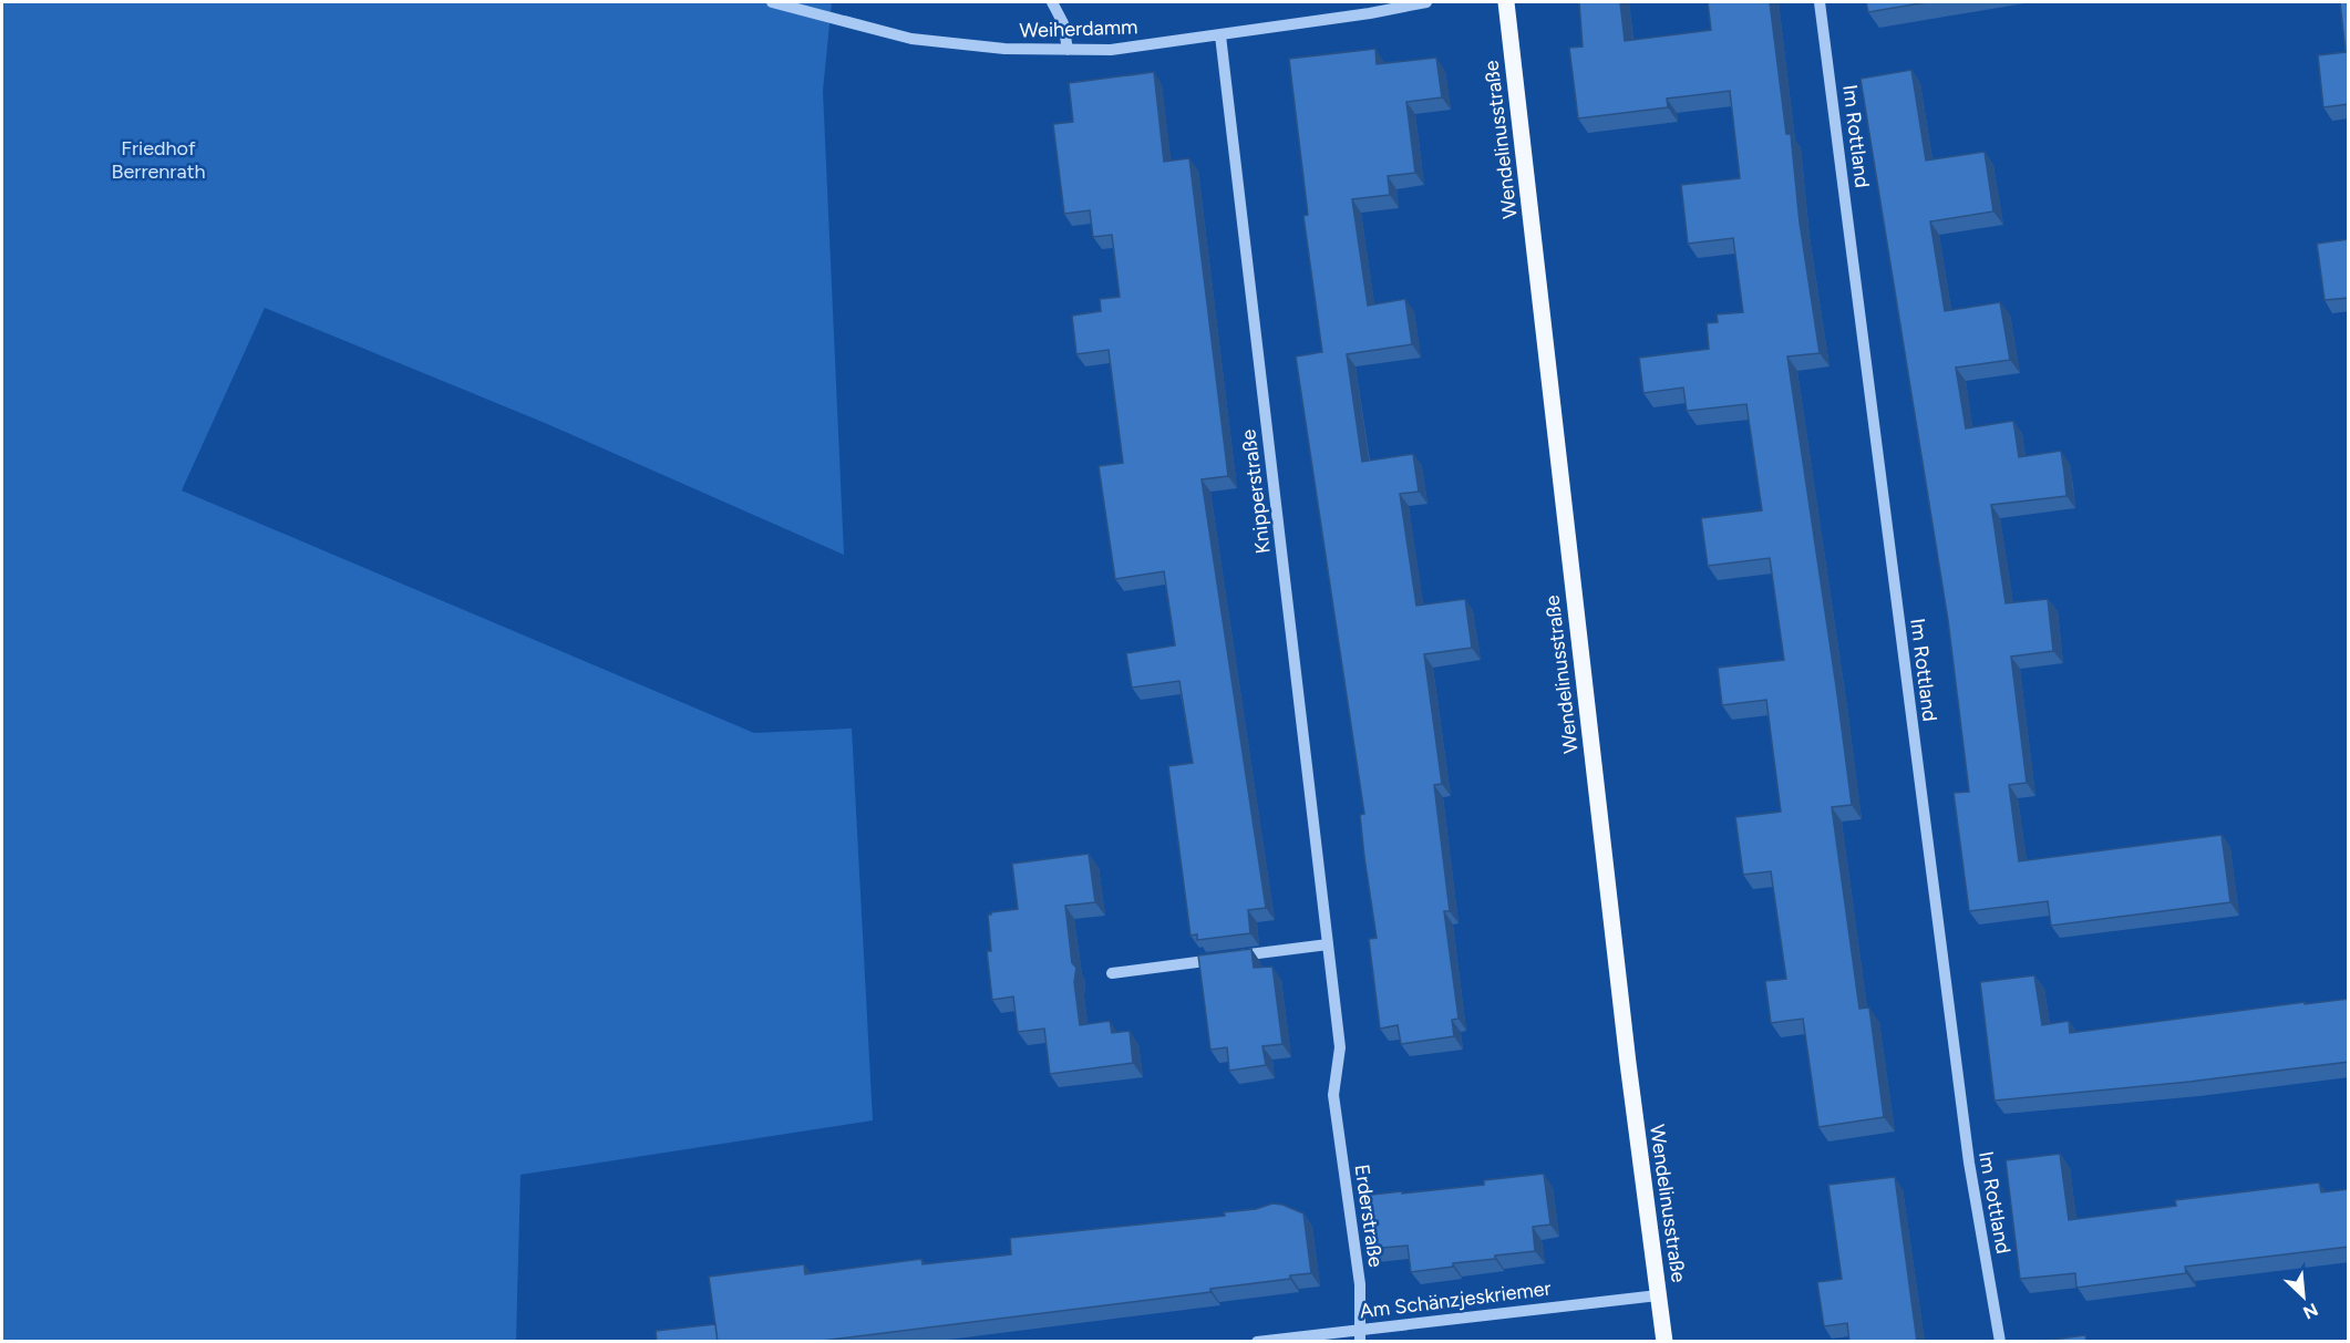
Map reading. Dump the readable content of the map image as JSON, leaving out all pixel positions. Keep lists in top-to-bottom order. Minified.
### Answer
{"streets":{"main road":["Wendelinusstraße"],"street":["Weiherdamm","Im Rottland","Knipperstraße","Erderstraße","Am Schänzjeskriemer"]},"crossings":[["Weiherdamm","Knipperstraße"],["Wendelinusstraße","Am Schänzjeskriemer"],["Knipperstraße","Erderstraße"],["Erderstraße","Am Schänzjeskriemer"]],"parks":["Friedhof Berrenrath"],"north":"bottom right"}
